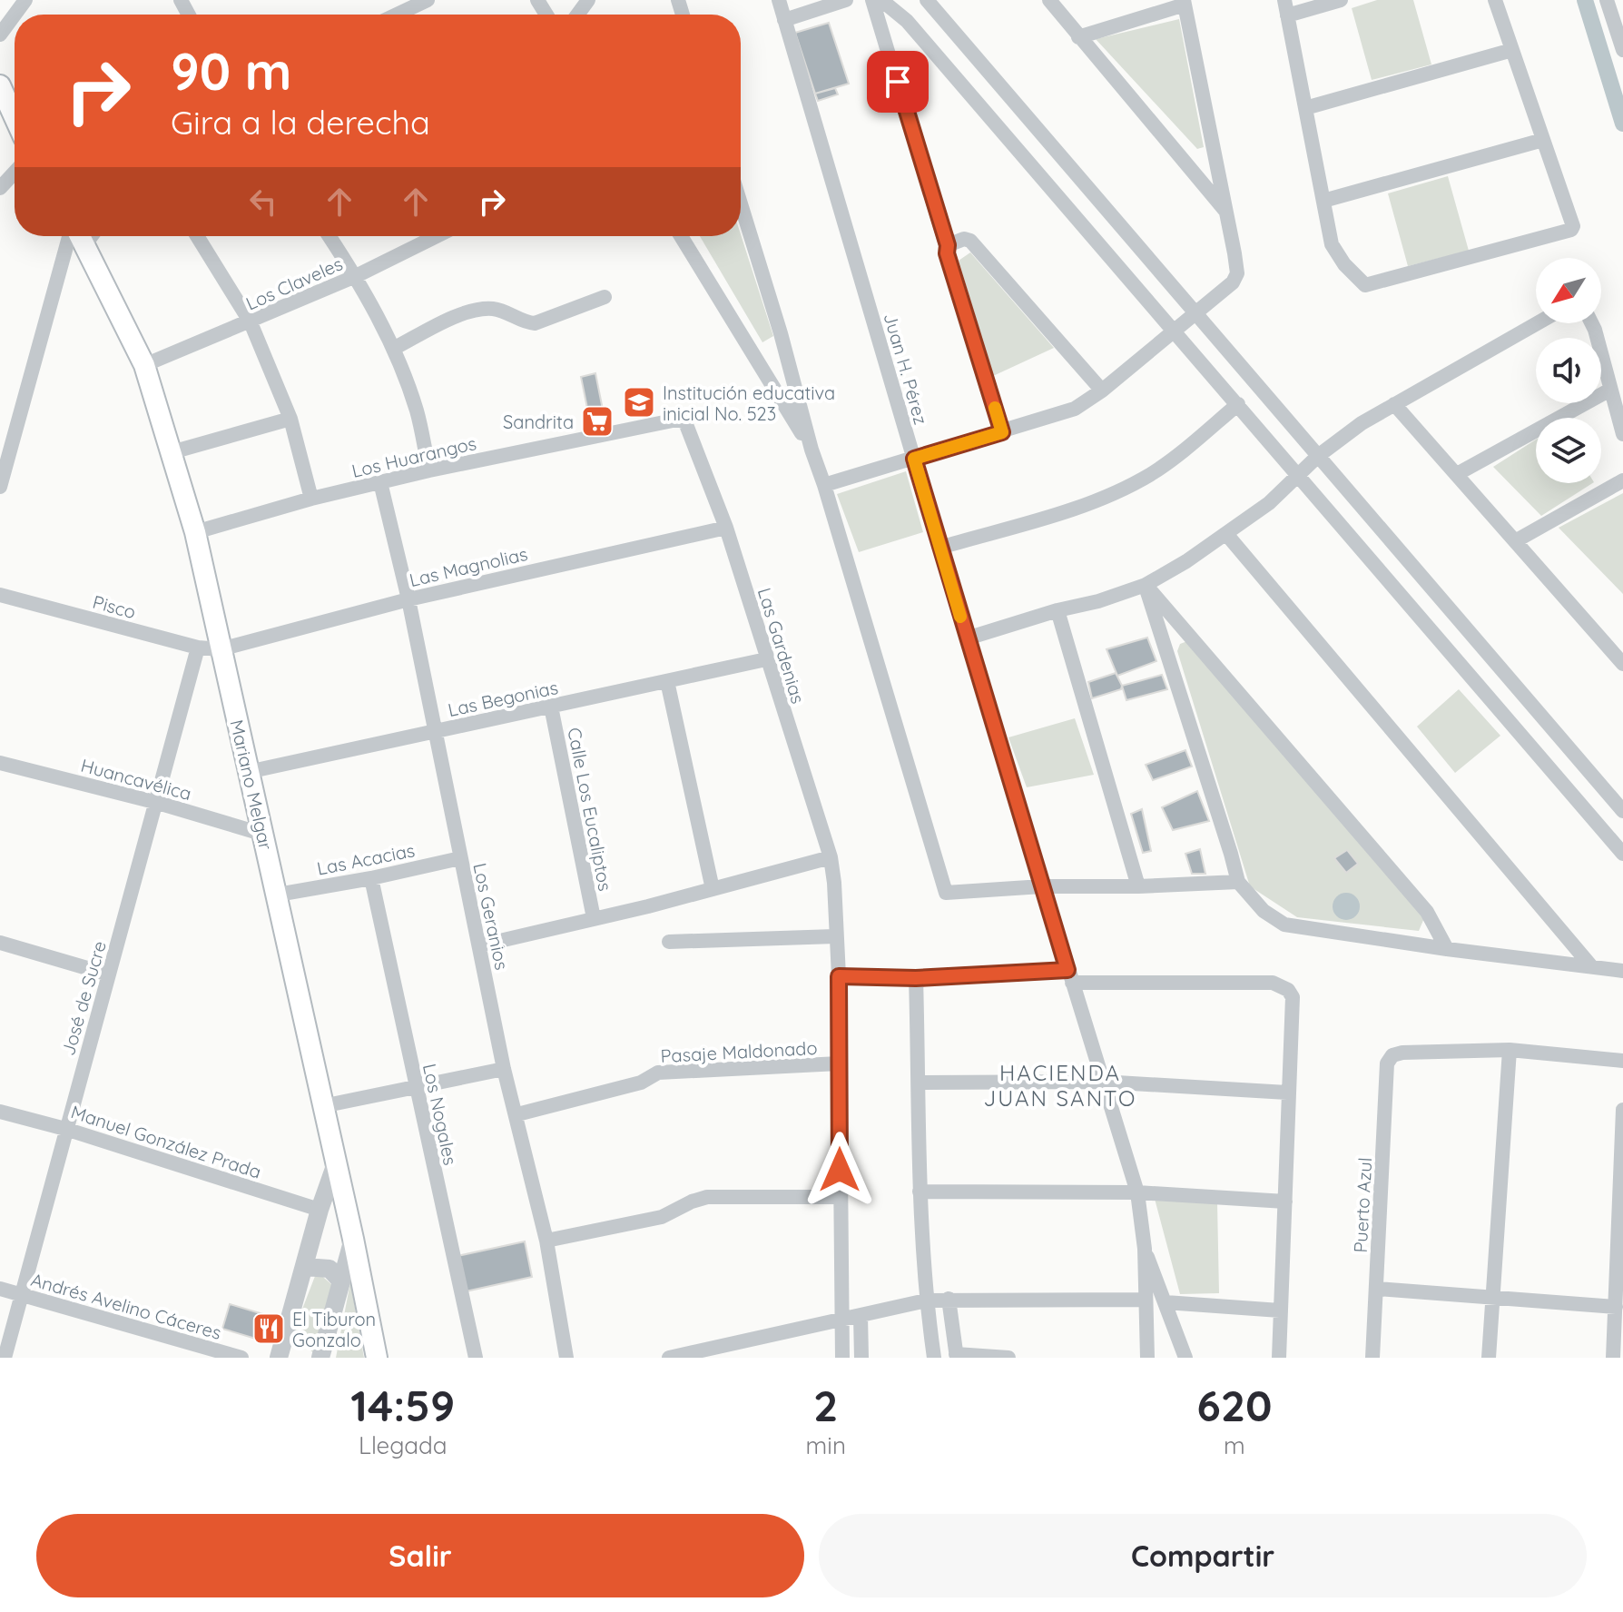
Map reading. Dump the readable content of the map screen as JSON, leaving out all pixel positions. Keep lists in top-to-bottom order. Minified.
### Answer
{"streets":{"main road":["Mariano Melgar"],"street":["Los Claveles","Juan H. Pérez","Los Huarangos","Las Magnolias","Pisco","Las Gardenias","Las Begonias","Huancavélica","Calle Los Eucaliptos","Las Acacias","Los Geranios","José de Sucre","Pasaje Maldonado","Los Nogales","Manuel González Prada","Puerto Azul","Andrés Avelino Cáceres"]},"crossings":[["Los Claveles","Mariano Melgar"],["Los Huarangos","Las Gardenias"],["Los Huarangos","Mariano Melgar"],["Los Huarangos","Los Geranios"],["Las Magnolias","Pisco"],["Las Magnolias","Las Gardenias"],["Las Magnolias","Mariano Melgar"],["Las Magnolias","Los Geranios"],["Pisco","Mariano Melgar"],["Pisco","José de Sucre"],["Las Gardenias","Las Begonias"],["Las Gardenias","Pasaje Maldonado"],["Las Begonias","Mariano Melgar"],["Las Begonias","Calle Los Eucaliptos"],["Las Begonias","Los Geranios"],["Huancavélica","Mariano Melgar"],["Huancavélica","José de Sucre"],["Mariano Melgar","Las Acacias"],["Las Acacias","Los Geranios"],["Las Acacias","Los Nogales"],["Los Geranios","Pasaje Maldonado"],["José de Sucre","Manuel González Prada"],["José de Sucre","Andrés Avelino Cáceres"]],"districts":["HACIENDA JUAN SANTO"],"places":{"school or university":["Institución educativa inicial No. 523"],"supermarket":["Sandrita"],"restaurant":["El Tiburon Gonzalo"]},"north":"bottom left","page":{"turn":["90 m","Gira a la derecha"],"eta":["14:59","Llegada","2","min","620","m"],"buttons":["Salir","Compartir"]}}
